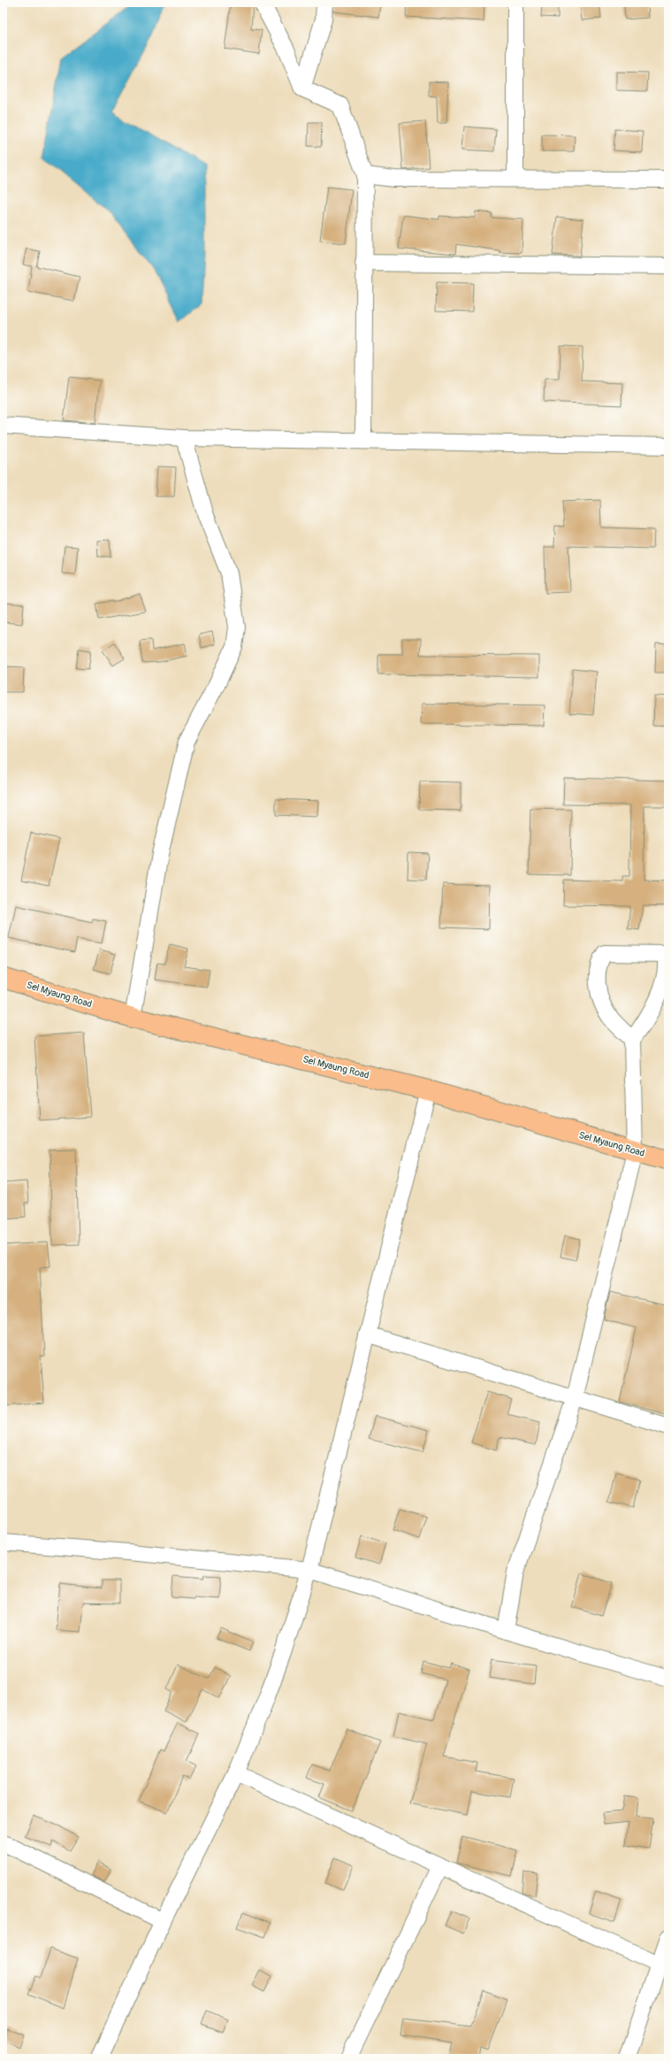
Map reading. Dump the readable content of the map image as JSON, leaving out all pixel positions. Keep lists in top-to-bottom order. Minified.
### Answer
{"streets":{"main road":["Sel Myaung Road"]}}
